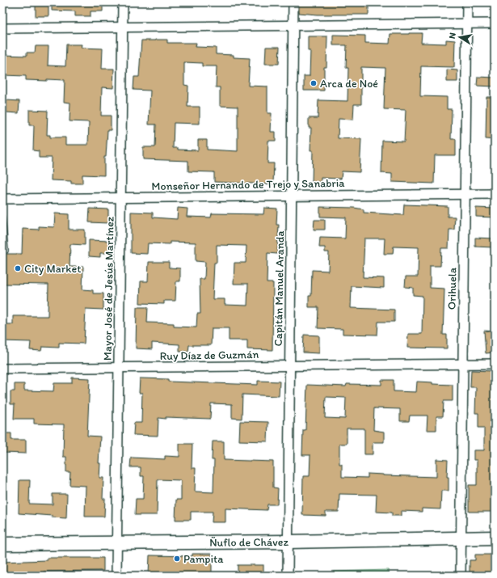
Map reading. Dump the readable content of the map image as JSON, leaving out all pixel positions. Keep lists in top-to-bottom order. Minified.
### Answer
{"streets":{"street":["Monseñor Hernando de Trejo y Sanabria","Mayor José de Jesús Martínez","Capitán Manuel Aranda","Orihuela","Ruy Díaz de Guzmán","Ñuflo de Chávez"]},"crossings":[["Monseñor Hernando de Trejo y Sanabria","Mayor José de Jesús Martínez"],["Monseñor Hernando de Trejo y Sanabria","Capitán Manuel Aranda"],["Monseñor Hernando de Trejo y Sanabria","Orihuela"],["Mayor José de Jesús Martínez","Ruy Díaz de Guzmán"],["Mayor José de Jesús Martínez","Ñuflo de Chávez"],["Capitán Manuel Aranda","Ruy Díaz de Guzmán"],["Capitán Manuel Aranda","Ñuflo de Chávez"],["Orihuela","Ruy Díaz de Guzmán"],["Orihuela","Ñuflo de Chávez"]],"places":["Arca de Noé","City Market","Pampita"],"north":"left"}
